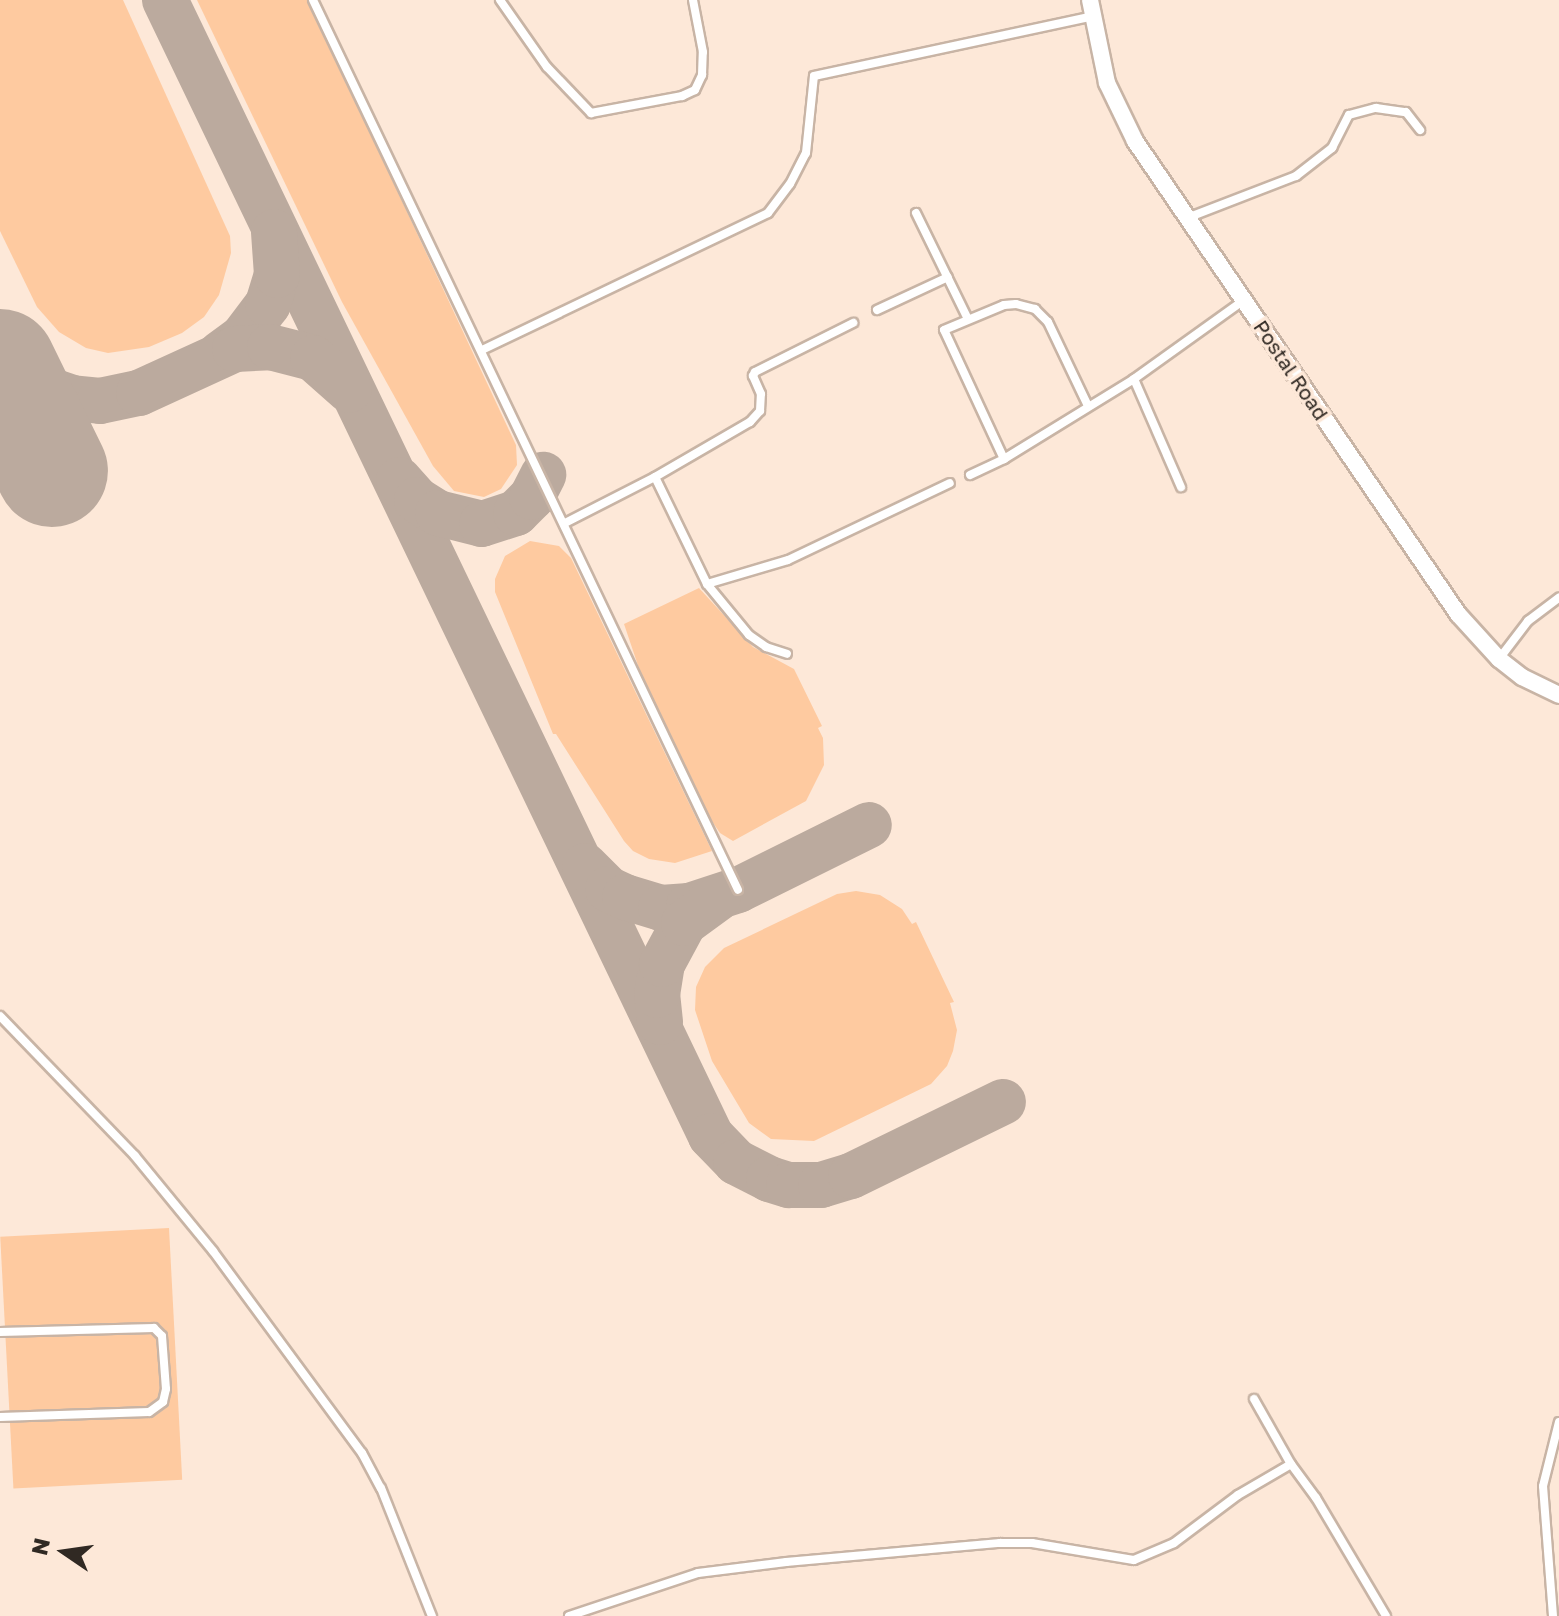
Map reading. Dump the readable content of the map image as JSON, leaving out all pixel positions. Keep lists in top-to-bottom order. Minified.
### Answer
{"streets":{"street":["Postal Road"]},"north":"left"}
